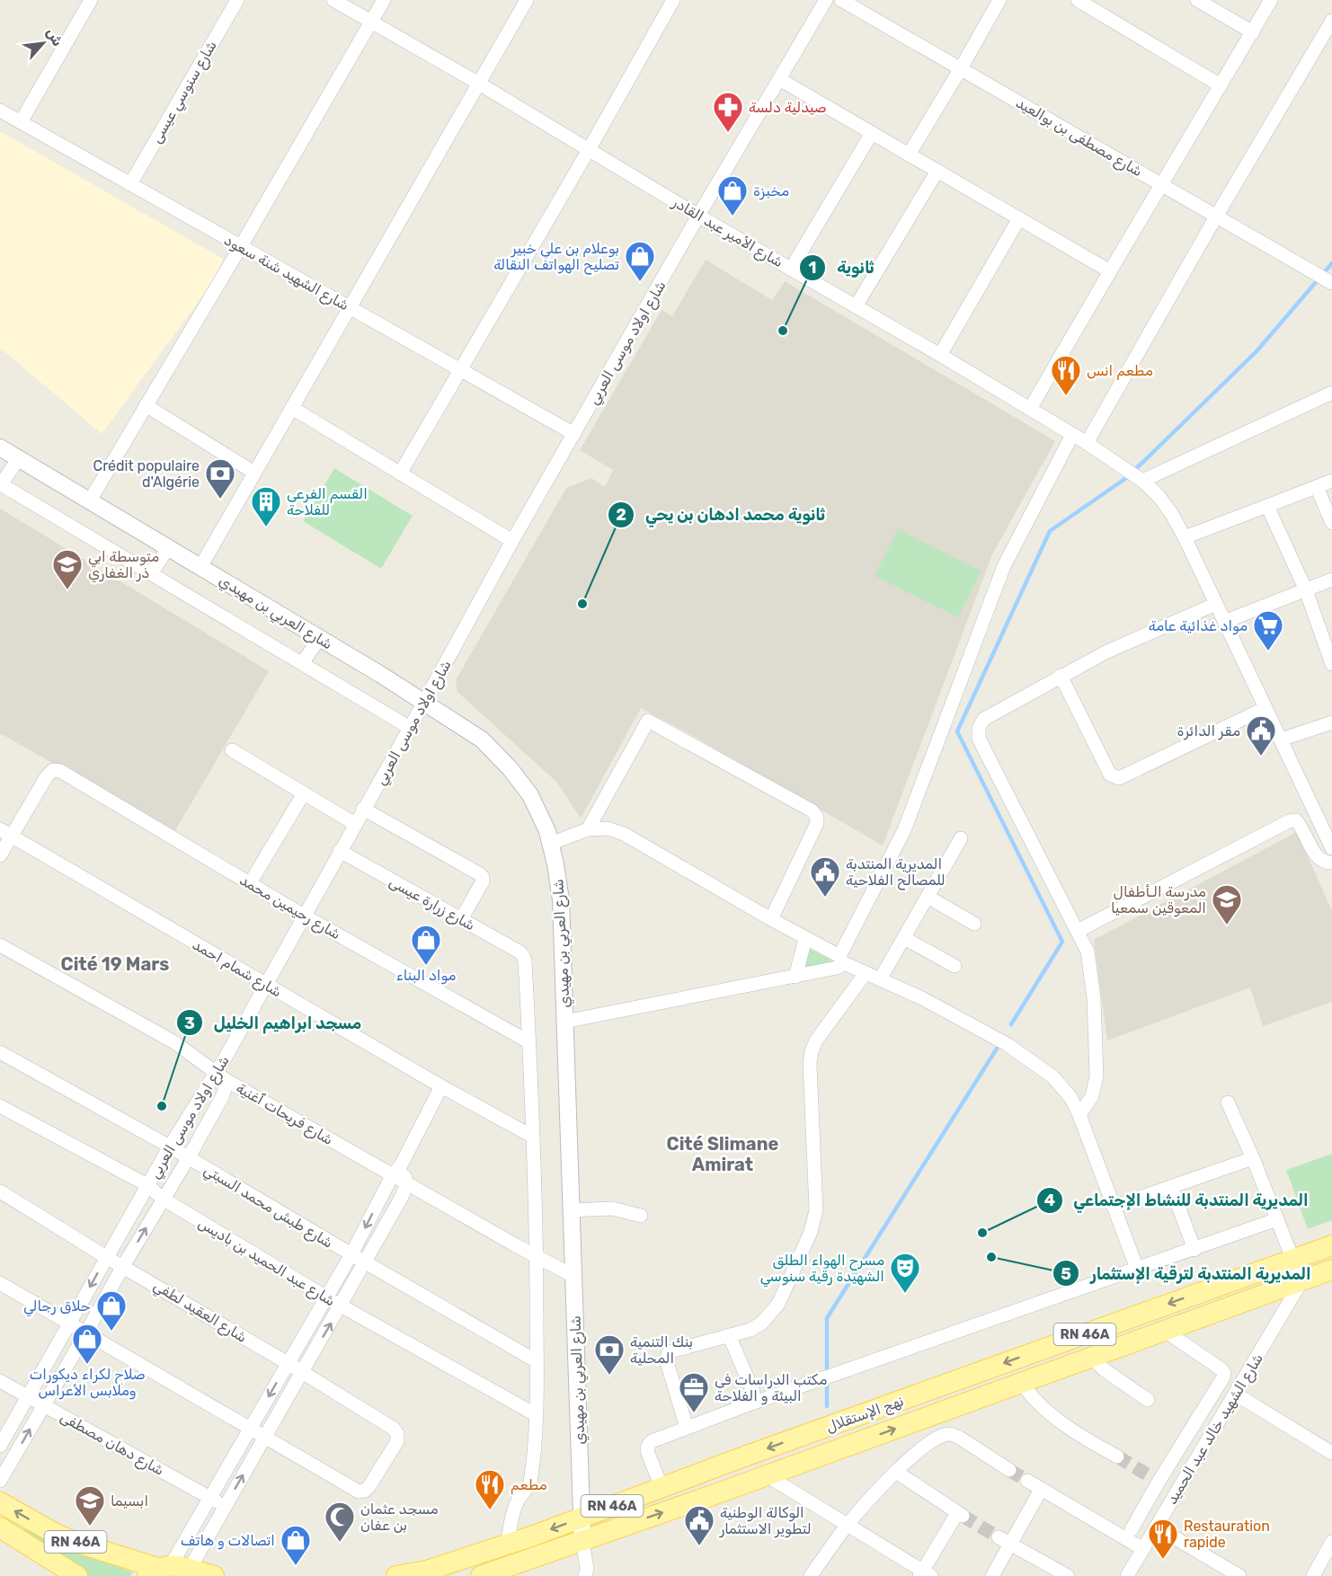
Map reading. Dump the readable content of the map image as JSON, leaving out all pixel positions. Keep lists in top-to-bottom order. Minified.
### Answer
{"streets":{"main road":["RN 46A","نهج الإستقلال"],"street":["شارع سنوسي عيسى","شارع مصطفى بن بوالعيد","شارع الأمير عبد القادر","شارع الشهيد شنة سعود","شارع اولاد موسى العربي","شارع العربي بن مهيدي","شارع زرارة عيسى","شارع رحيمين محمد","شارع شمام احمد","شارع فريحات ٱغنية","شارع طبش محمد السبتي","شارع عبد الحميد بن باديس","شارع العقيد لطفي","شارع الشهيد خالد عبد الحميد","شارع دهان مصطفى"]},"crossings":[["شارع سنوسي عيسى","شارع الشهيد شنة سعود"],["شارع الأمير عبد القادر","شارع اولاد موسى العربي"],["شارع الشهيد شنة سعود","شارع اولاد موسى العربي"],["شارع اولاد موسى العربي","شارع العربي بن مهيدي"],["شارع اولاد موسى العربي","شارع زرارة عيسى"],["شارع اولاد موسى العربي","شارع رحيمين محمد"],["شارع اولاد موسى العربي","شارع شمام احمد"],["شارع اولاد موسى العربي","شارع فريحات ٱغنية"],["شارع اولاد موسى العربي","شارع طبش محمد السبتي"],["شارع اولاد موسى العربي","شارع عبد الحميد بن باديس"],["شارع اولاد موسى العربي","شارع العقيد لطفي"],["شارع اولاد موسى العربي","شارع دهان مصطفى"],["شارع العربي بن مهيدي","شارع فريحات ٱغنية"],["شارع العربي بن مهيدي","نهج الإستقلال"],["شارع زرارة عيسى","شارع رحيمين محمد"],["شارع رحيمين محمد","شارع شمام احمد"],["نهج الإستقلال","شارع الشهيد خالد عبد الحميد"]],"districts":["Cité 19 Mars","Cité Slimane Amirat"],"places":{"pharmacy":["صيدلية دلسة"],"shop":["مخبزة","بوعلام بن علي خبير تصليح الهواتف النقالة","مواد البناء","حلاق رجالي","صلاح لكراء ديكورات وملابس الأعراس","اتصالات و هاتف"],"other":["ثانوية","ثانوية محمد ادهان بن يحي","مسجد ابراهيم الخليل","المديرية المنتدبة للنشاط الإجتماعي","المديرية المنتدبة لترقية الإستثمار"],"restaurant":["مطعم انس","مطعم","Restauration rapide"],"bank":["Crédit populaire d'Algérie","بنك التنمية المحلية"],"building":["القسم الفرعي للفلاحة"],"school or university":["متوسطة ابي ذر الغفاري","مدرسة الـأطفال المعوقين سمعيا","ابسيما"],"supermarket":["مواد غذائية عامة"],"public building":["مقر الدائرة","المديرية المنتدبة للمصالح الفلاحية","الوكالة الوطنية لتطوير الاستثمار"],"theatre":["مسرح الهواء الطلق الشهيدة رقية سنوسي"],"office":["مكتب الدراسات في البيئة و الفلاحة"],"mosque":["مسجد عثمان بن عفان"]},"north":"top right"}
